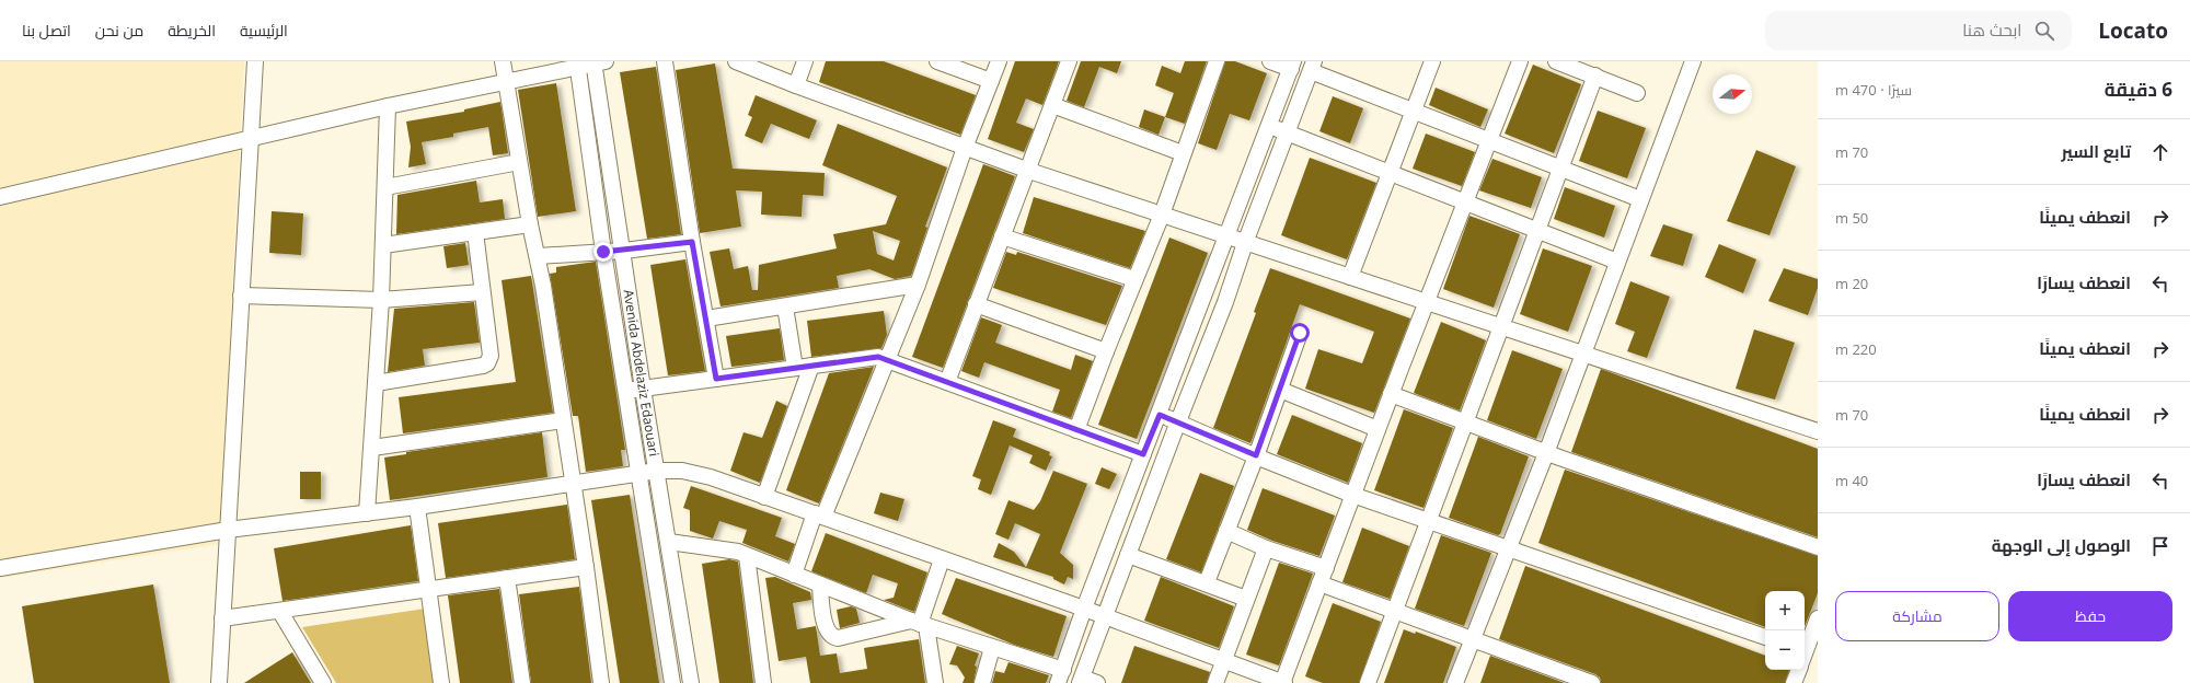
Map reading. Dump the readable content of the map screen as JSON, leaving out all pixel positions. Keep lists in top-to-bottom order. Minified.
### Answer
{"streets":{"street":["Avenida Abdelaziz Edaouari"]},"north":"right","page":{"header":"Locato","search":"ابحث هنا","nav":["الرئيسية","الخريطة","من نحن","اتصل بنا"],"heading":["6 دقيقة","سيرًا · 470 m"],"list":[["تابع السير","70 m"],["انعطف يمينًا","50 m"],["انعطف يسارًا","20 m"],["انعطف يمينًا","220 m"],["انعطف يمينًا","70 m"],["انعطف يسارًا","40 m"],"الوصول إلى الوجهة"],"buttons":["حفظ","مشاركة"],"map_buttons":["+","−"]}}
